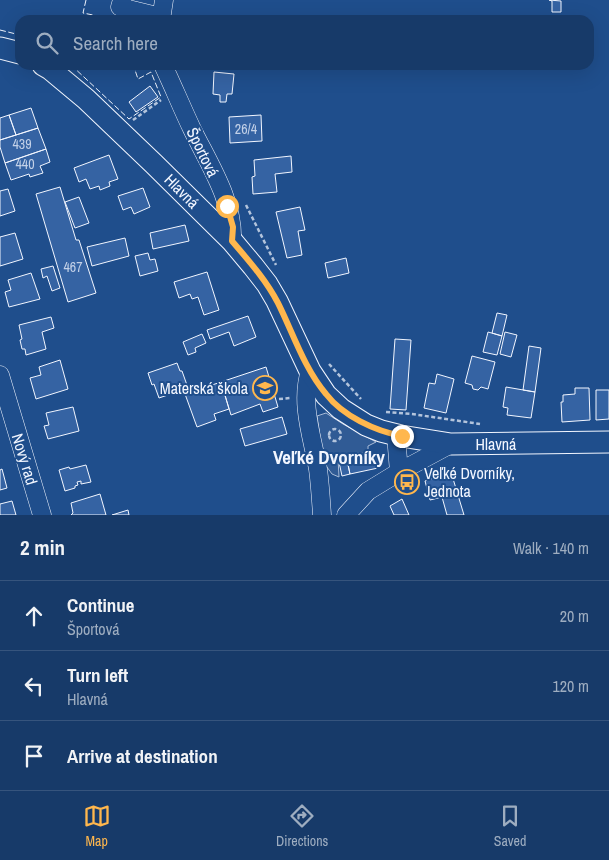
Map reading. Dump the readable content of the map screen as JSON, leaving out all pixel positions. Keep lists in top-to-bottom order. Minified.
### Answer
{"streets":{"main road":["Hlavná"],"street":["Športová","Nový rad"]},"crossings":[["Športová","Hlavná"]],"districts":["Veľké Dvorníky"],"places":{"school or university":["Materská škola"],"bus stop":["Veľké Dvorníky, Jednota"]},"house_numbers":["26/4","439","440","467"],"page":{"search":"Search here","heading":["2 min","Walk · 140 m"],"list":[["Continue","Športová","20 m"],["Turn left","Hlavná","120 m"],"Arrive at destination"],"nav":["Map","Directions","Saved"]}}
